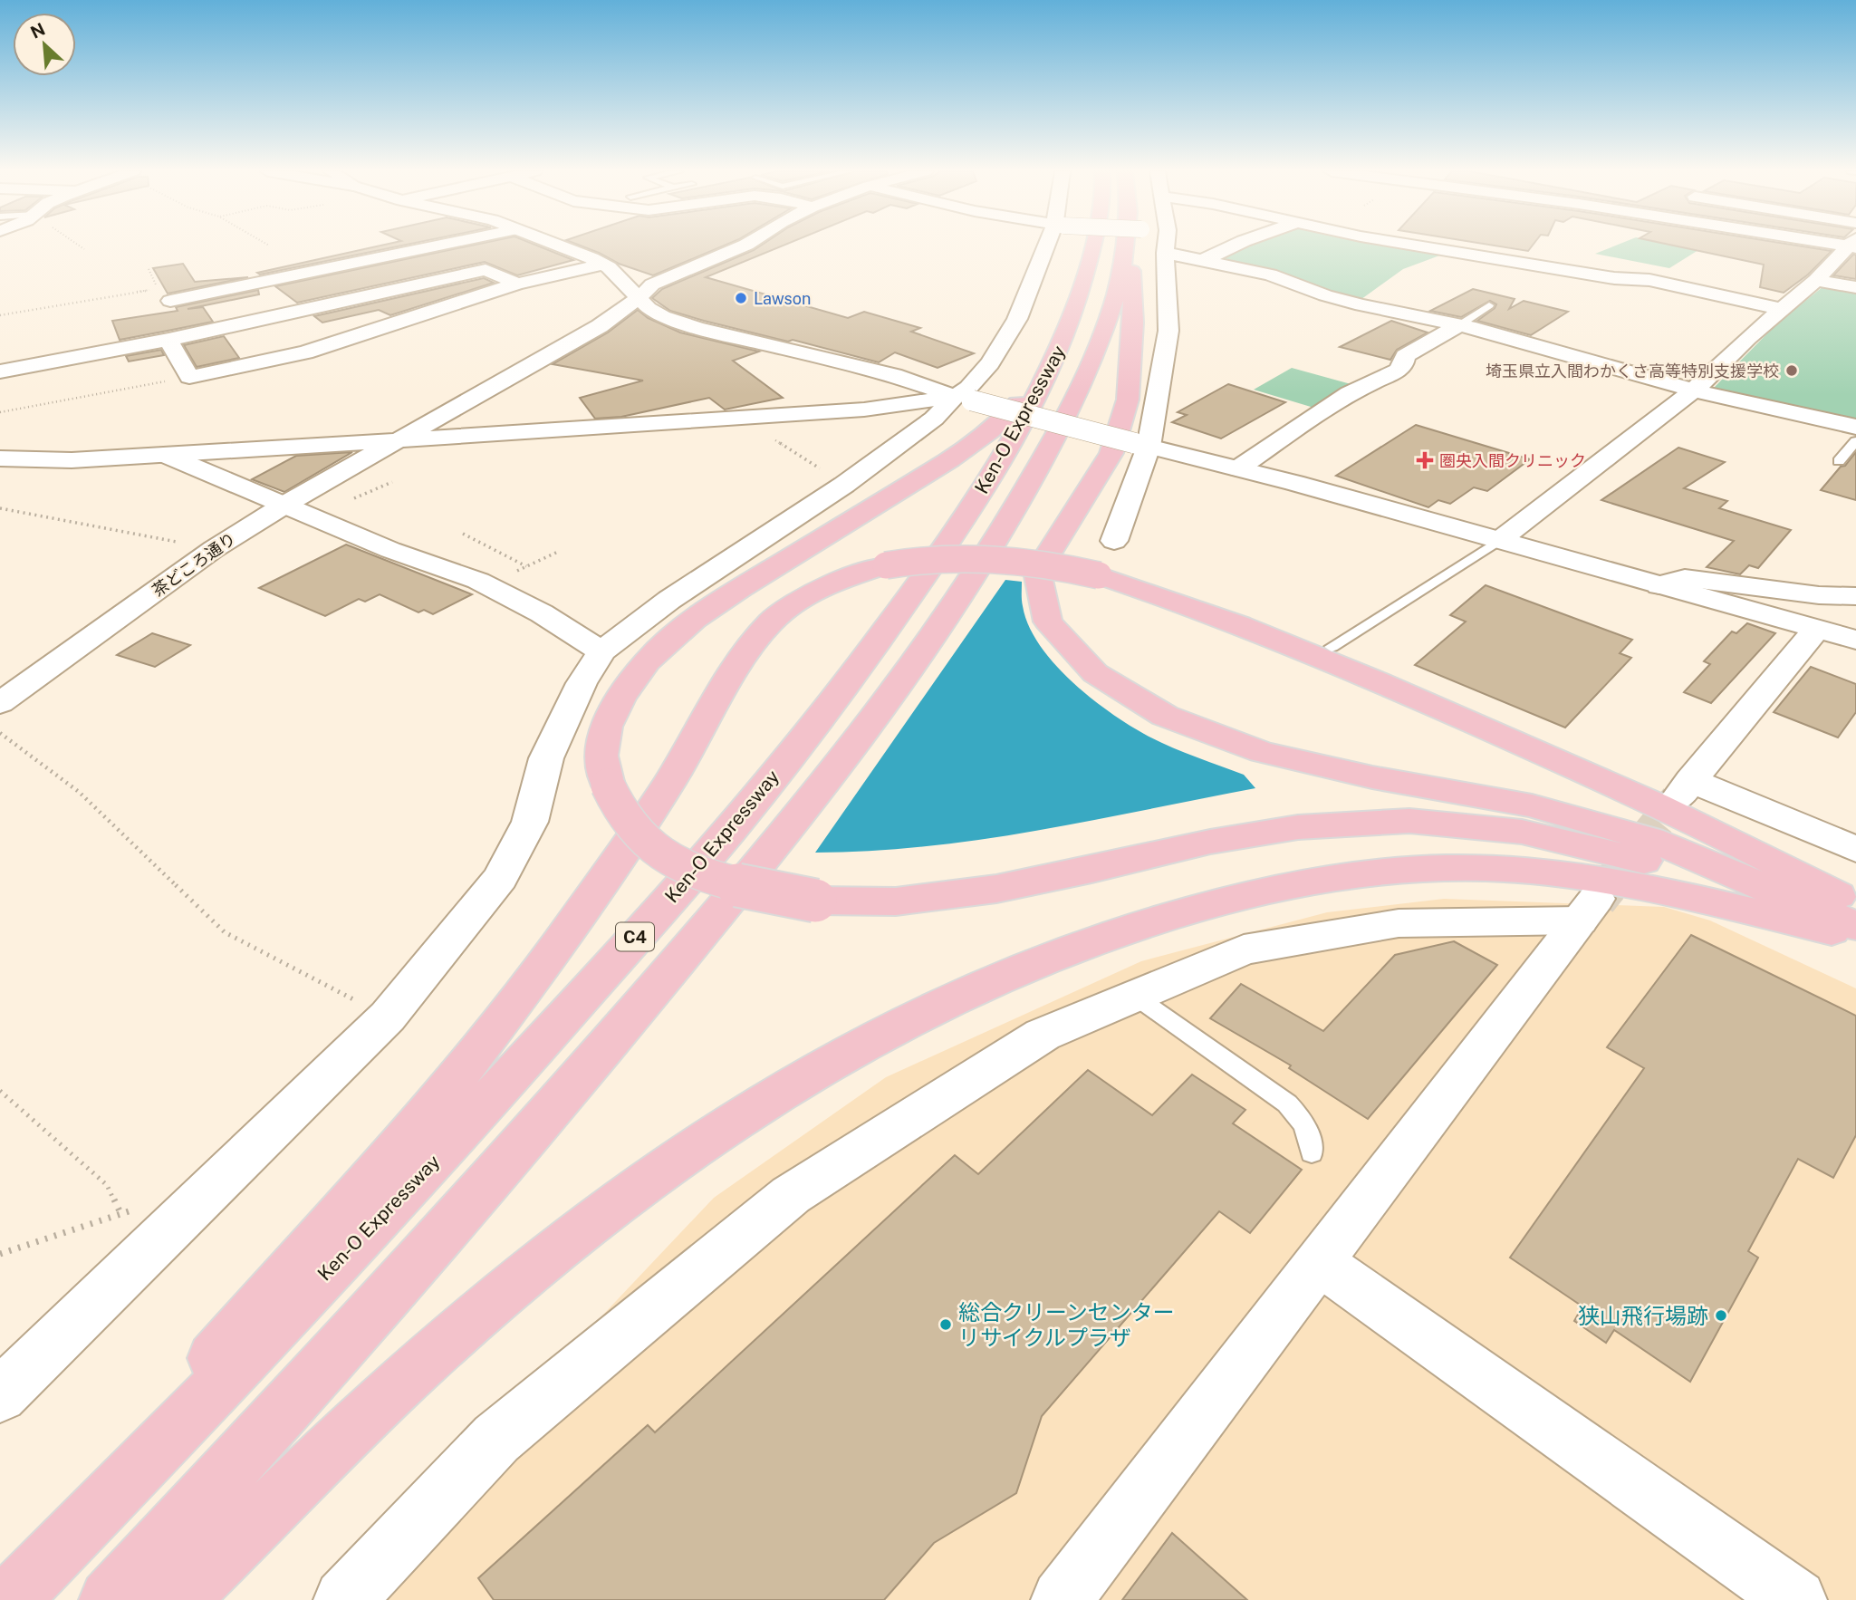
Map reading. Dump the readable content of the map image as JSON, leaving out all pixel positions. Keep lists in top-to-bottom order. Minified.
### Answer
{"streets":{"highway":["Ken-O Expressway","C4"],"street":["茶どころ通り"]},"places":{"other":["Lawson","埼玉県立入間わかくさ高等特別支援学校","狭山飛行場跡","総合クリーンセンター リサイクルプラザ"],"health":["圏央入間クリニック"]},"north":"top left"}
